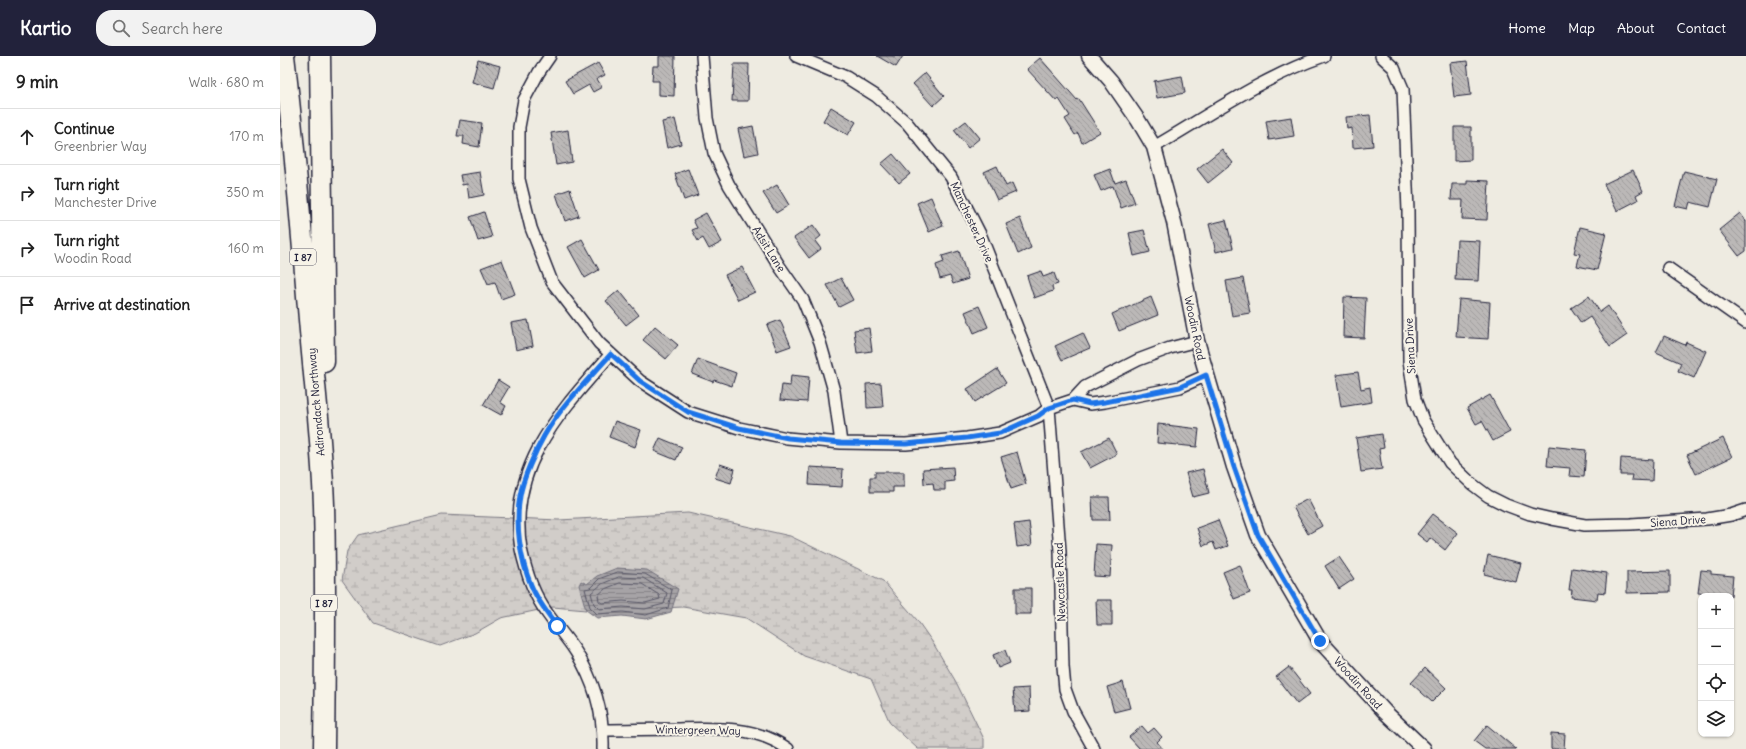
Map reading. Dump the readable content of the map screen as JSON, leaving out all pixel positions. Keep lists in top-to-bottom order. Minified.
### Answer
{"streets":{"highway":["I 87","Adirondack Northway"],"street":["Manchester Drive","Adsit Lane","Woodin Road","Siena Drive","Newcastle Road","Wintergreen Way"]},"crossings":[["Manchester Drive","Newcastle Road"]],"page":{"header":"Kartio","search":"Search here","nav":["Home","Map","About","Contact"],"heading":["9 min","Walk · 680 m"],"list":[["Continue","Greenbrier Way","170 m"],["Turn right","Manchester Drive","350 m"],["Turn right","Woodin Road","160 m"],"Arrive at destination"],"map_buttons":["+","−"]}}
